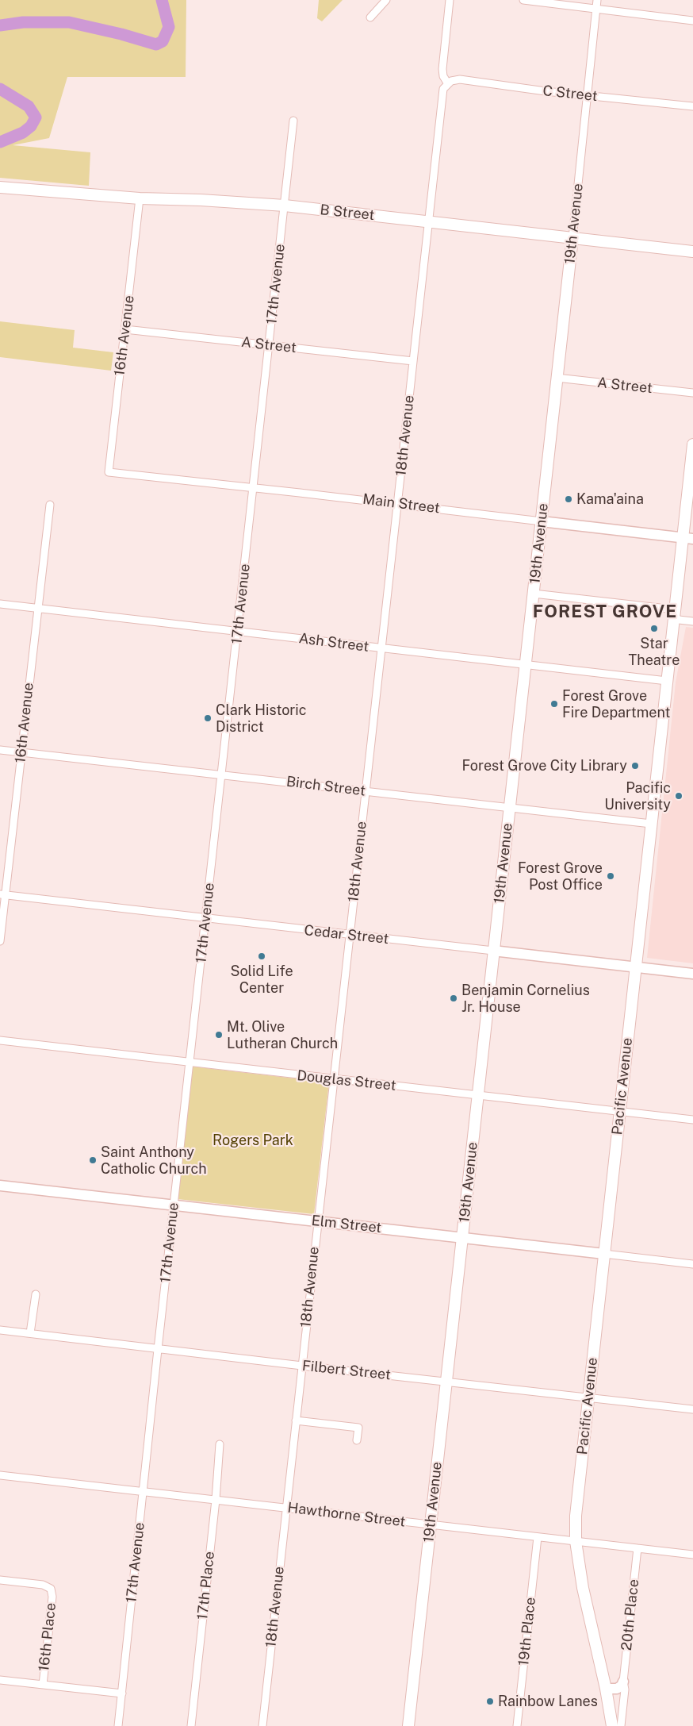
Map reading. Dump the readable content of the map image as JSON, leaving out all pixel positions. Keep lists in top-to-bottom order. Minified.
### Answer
{"streets":{"main road":["B Street","19th Avenue","Pacific Avenue"],"street":["C Street","17th Avenue","16th Avenue","A Street","18th Avenue","Main Street","Ash Street","Birch Street","Cedar Street","Douglas Street","Elm Street","Filbert Street","Hawthorne Street","17th Place","20th Place","19th Place","16th Place"]},"crossings":[["C Street","19th Avenue"],["C Street","18th Avenue"],["B Street","19th Avenue"],["B Street","17th Avenue"],["B Street","16th Avenue"],["B Street","18th Avenue"],["19th Avenue","A Street"],["19th Avenue","Main Street"],["19th Avenue","Ash Street"],["19th Avenue","Birch Street"],["19th Avenue","Cedar Street"],["19th Avenue","Douglas Street"],["19th Avenue","Elm Street"],["19th Avenue","Filbert Street"],["19th Avenue","Hawthorne Street"],["17th Avenue","A Street"],["17th Avenue","Main Street"],["17th Avenue","Ash Street"],["17th Avenue","Birch Street"],["17th Avenue","Cedar Street"],["17th Avenue","Douglas Street"],["17th Avenue","Elm Street"],["17th Avenue","Filbert Street"],["17th Avenue","Hawthorne Street"],["16th Avenue","A Street"],["16th Avenue","Main Street"],["16th Avenue","Ash Street"],["16th Avenue","Birch Street"],["16th Avenue","Cedar Street"],["A Street","18th Avenue"],["18th Avenue","Main Street"],["18th Avenue","Ash Street"],["18th Avenue","Birch Street"],["18th Avenue","Cedar Street"],["18th Avenue","Douglas Street"],["18th Avenue","Elm Street"],["18th Avenue","Filbert Street"],["18th Avenue","Hawthorne Street"],["Main Street","Pacific Avenue"],["Ash Street","Pacific Avenue"],["Birch Street","Pacific Avenue"],["Cedar Street","Pacific Avenue"],["Douglas Street","Pacific Avenue"],["Pacific Avenue","Elm Street"],["Pacific Avenue","Filbert Street"],["Pacific Avenue","Hawthorne Street"],["Hawthorne Street","17th Place"],["Hawthorne Street","20th Place"],["Hawthorne Street","19th Place"]],"districts":["FOREST GROVE"],"parks":["Rogers Park"],"places":["Kama'aina","Star Theatre","Forest Grove Fire Department","Clark Historic District","Forest Grove City Library","Pacific University","Forest Grove Post Office","Solid Life Center","Benjamin Cornelius Jr. House","Mt. Olive Lutheran Church","Saint Anthony Catholic Church","Rainbow Lanes"]}
